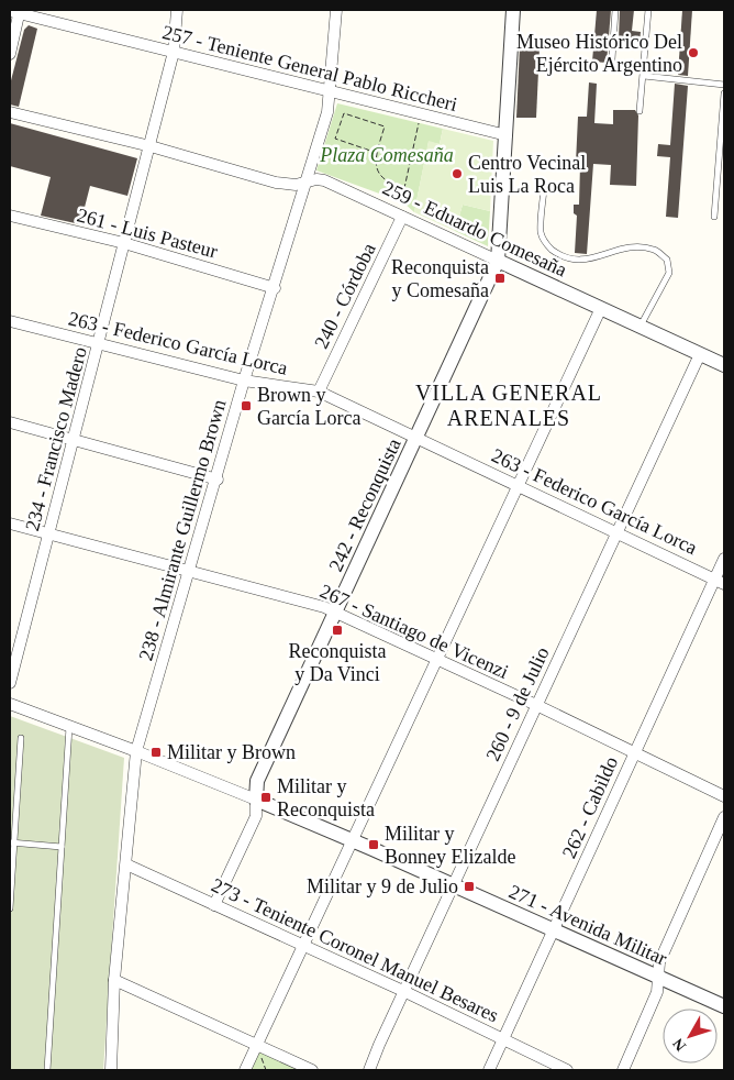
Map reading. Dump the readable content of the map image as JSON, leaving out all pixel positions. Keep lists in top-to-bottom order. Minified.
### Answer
{"streets":{"street":["257 - Teniente General Pablo Riccheri","259 - Eduardo Comesaña","261 - Luis Pasteur","240 - Córdoba","263 - Federico García Lorca","234 - Francisco Madero","242 - Reconquista","238 - Almirante Guillermo Brown","267 - Santiago de Vicenzi","260 - 9 de Julio","262 - Cabildo","271 - Avenida Militar","273 - Teniente Coronel Manuel Besares"]},"crossings":[["257 - Teniente General Pablo Riccheri","234 - Francisco Madero"],["257 - Teniente General Pablo Riccheri","242 - Reconquista"],["257 - Teniente General Pablo Riccheri","238 - Almirante Guillermo Brown"],["259 - Eduardo Comesaña","240 - Córdoba"],["259 - Eduardo Comesaña","234 - Francisco Madero"],["259 - Eduardo Comesaña","242 - Reconquista"],["259 - Eduardo Comesaña","238 - Almirante Guillermo Brown"],["259 - Eduardo Comesaña","260 - 9 de Julio"],["261 - Luis Pasteur","234 - Francisco Madero"],["261 - Luis Pasteur","238 - Almirante Guillermo Brown"],["240 - Córdoba","263 - Federico García Lorca"],["263 - Federico García Lorca","234 - Francisco Madero"],["263 - Federico García Lorca","242 - Reconquista"],["263 - Federico García Lorca","238 - Almirante Guillermo Brown"],["263 - Federico García Lorca","260 - 9 de Julio"],["263 - Federico García Lorca","262 - Cabildo"],["234 - Francisco Madero","267 - Santiago de Vicenzi"],["242 - Reconquista","267 - Santiago de Vicenzi"],["242 - Reconquista","271 - Avenida Militar"],["242 - Reconquista","273 - Teniente Coronel Manuel Besares"],["238 - Almirante Guillermo Brown","267 - Santiago de Vicenzi"],["238 - Almirante Guillermo Brown","271 - Avenida Militar"],["238 - Almirante Guillermo Brown","273 - Teniente Coronel Manuel Besares"],["267 - Santiago de Vicenzi","260 - 9 de Julio"],["267 - Santiago de Vicenzi","262 - Cabildo"],["260 - 9 de Julio","271 - Avenida Militar"],["260 - 9 de Julio","273 - Teniente Coronel Manuel Besares"],["262 - Cabildo","271 - Avenida Militar"],["262 - Cabildo","273 - Teniente Coronel Manuel Besares"]],"districts":["VILLA GENERAL ARENALES"],"parks":["Plaza Comesaña"],"places":{"other":["Museo Histórico Del Ejército Argentino","Centro Vecinal Luis La Roca"],"transit":["Reconquista y Comesaña","Brown y García Lorca","Reconquista y Da Vinci","Militar y Brown","Militar y Reconquista","Militar y Bonney Elizalde","Militar y 9 de Julio"]},"north":"bottom left"}
